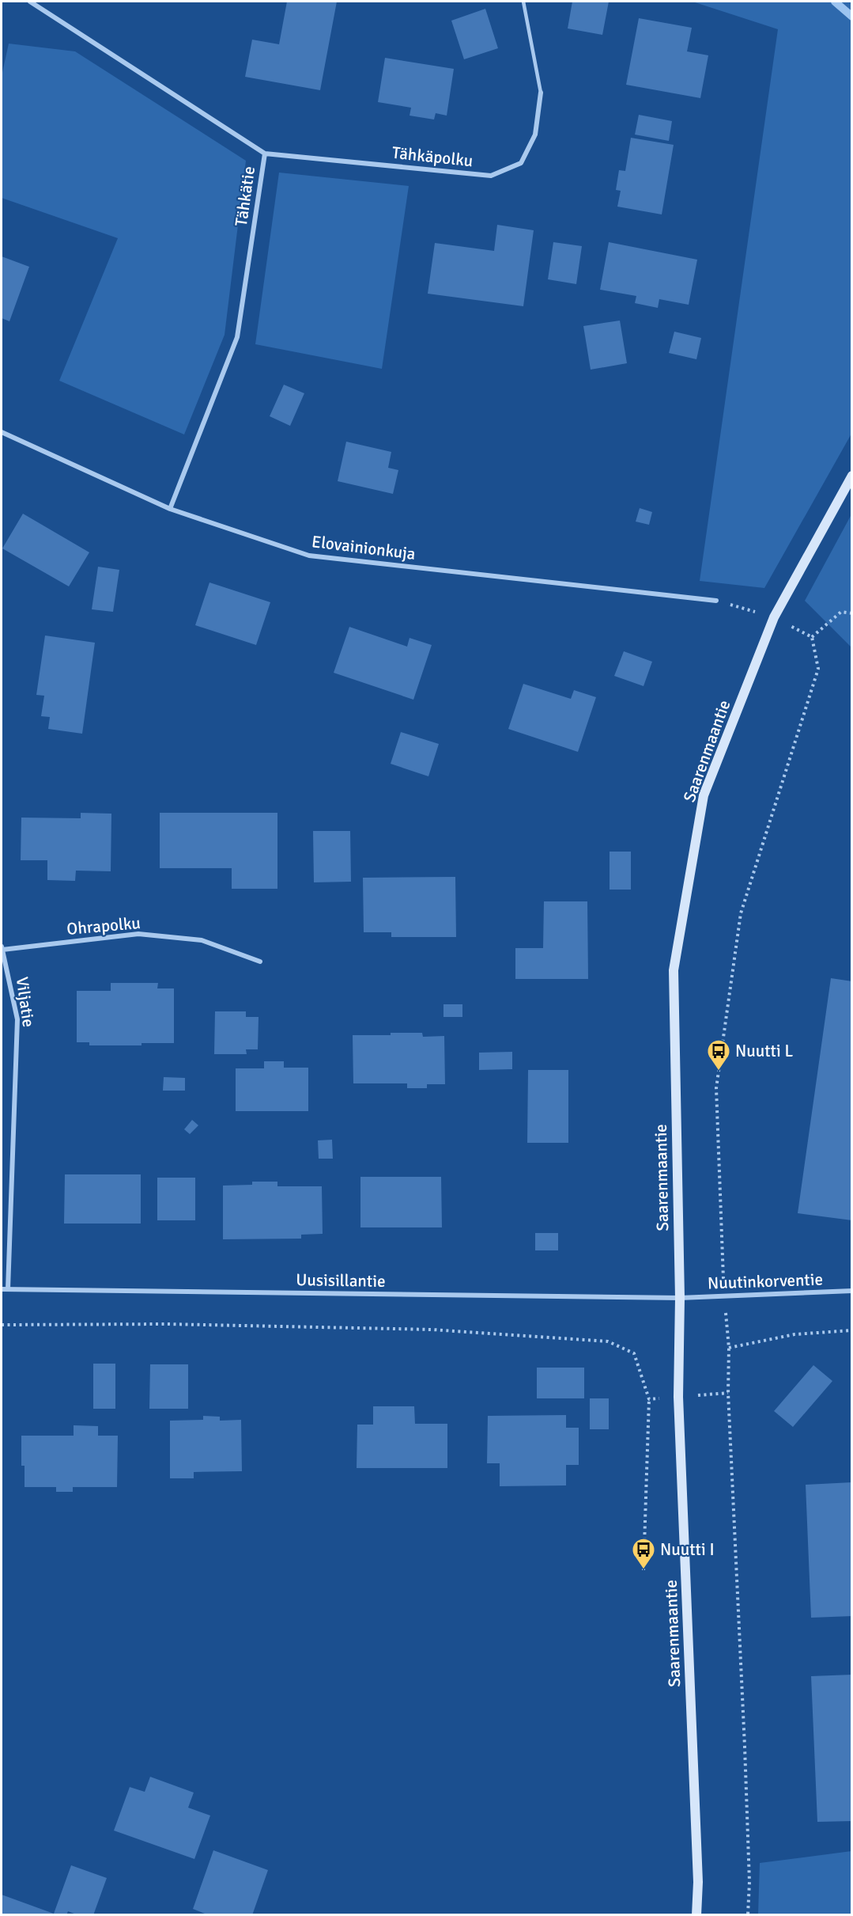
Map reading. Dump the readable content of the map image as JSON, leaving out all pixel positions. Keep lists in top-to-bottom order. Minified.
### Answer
{"streets":{"street":["Tähkäpolku","Tähkätie","Elovainionkuja","Saarenmaantie","Ohrapolku","Viljatie","Uusisillantie","Nuutinkorventie"]},"crossings":[["Tähkäpolku","Tähkätie"],["Tähkätie","Elovainionkuja"],["Saarenmaantie","Uusisillantie"],["Saarenmaantie","Nuutinkorventie"],["Ohrapolku","Viljatie"],["Viljatie","Uusisillantie"],["Uusisillantie","Nuutinkorventie"]],"places":{"bus stop":["Nuutti L","Nuutti I"]}}
